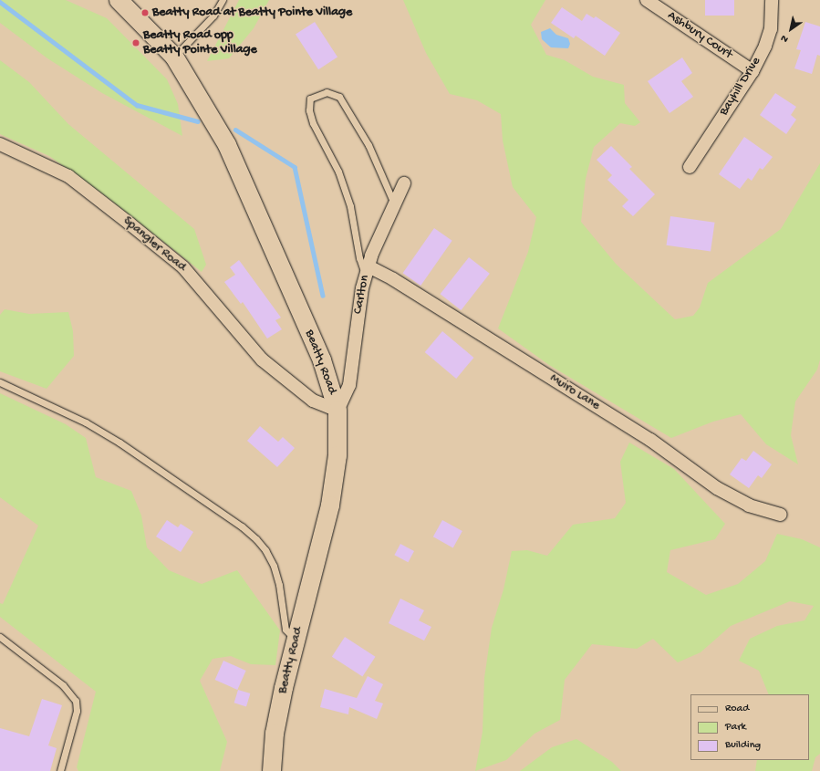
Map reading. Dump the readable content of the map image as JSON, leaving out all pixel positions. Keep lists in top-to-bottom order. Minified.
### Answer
{"streets":{"street":["Ashbury Court","Bayhill Drive","Spangler Road","Carlton","Beatty Road","Muiro Lane"]},"crossings":[["Ashbury Court","Bayhill Drive"],["Spangler Road","Carlton"],["Spangler Road","Beatty Road"],["Carlton","Beatty Road"],["Carlton","Muiro Lane"]],"places":["Beatty Road at Beatty Pointe Village","Beatty Road opp Beatty Pointe Village"],"legend":["Road","Park","Building"],"north":"bottom left"}
